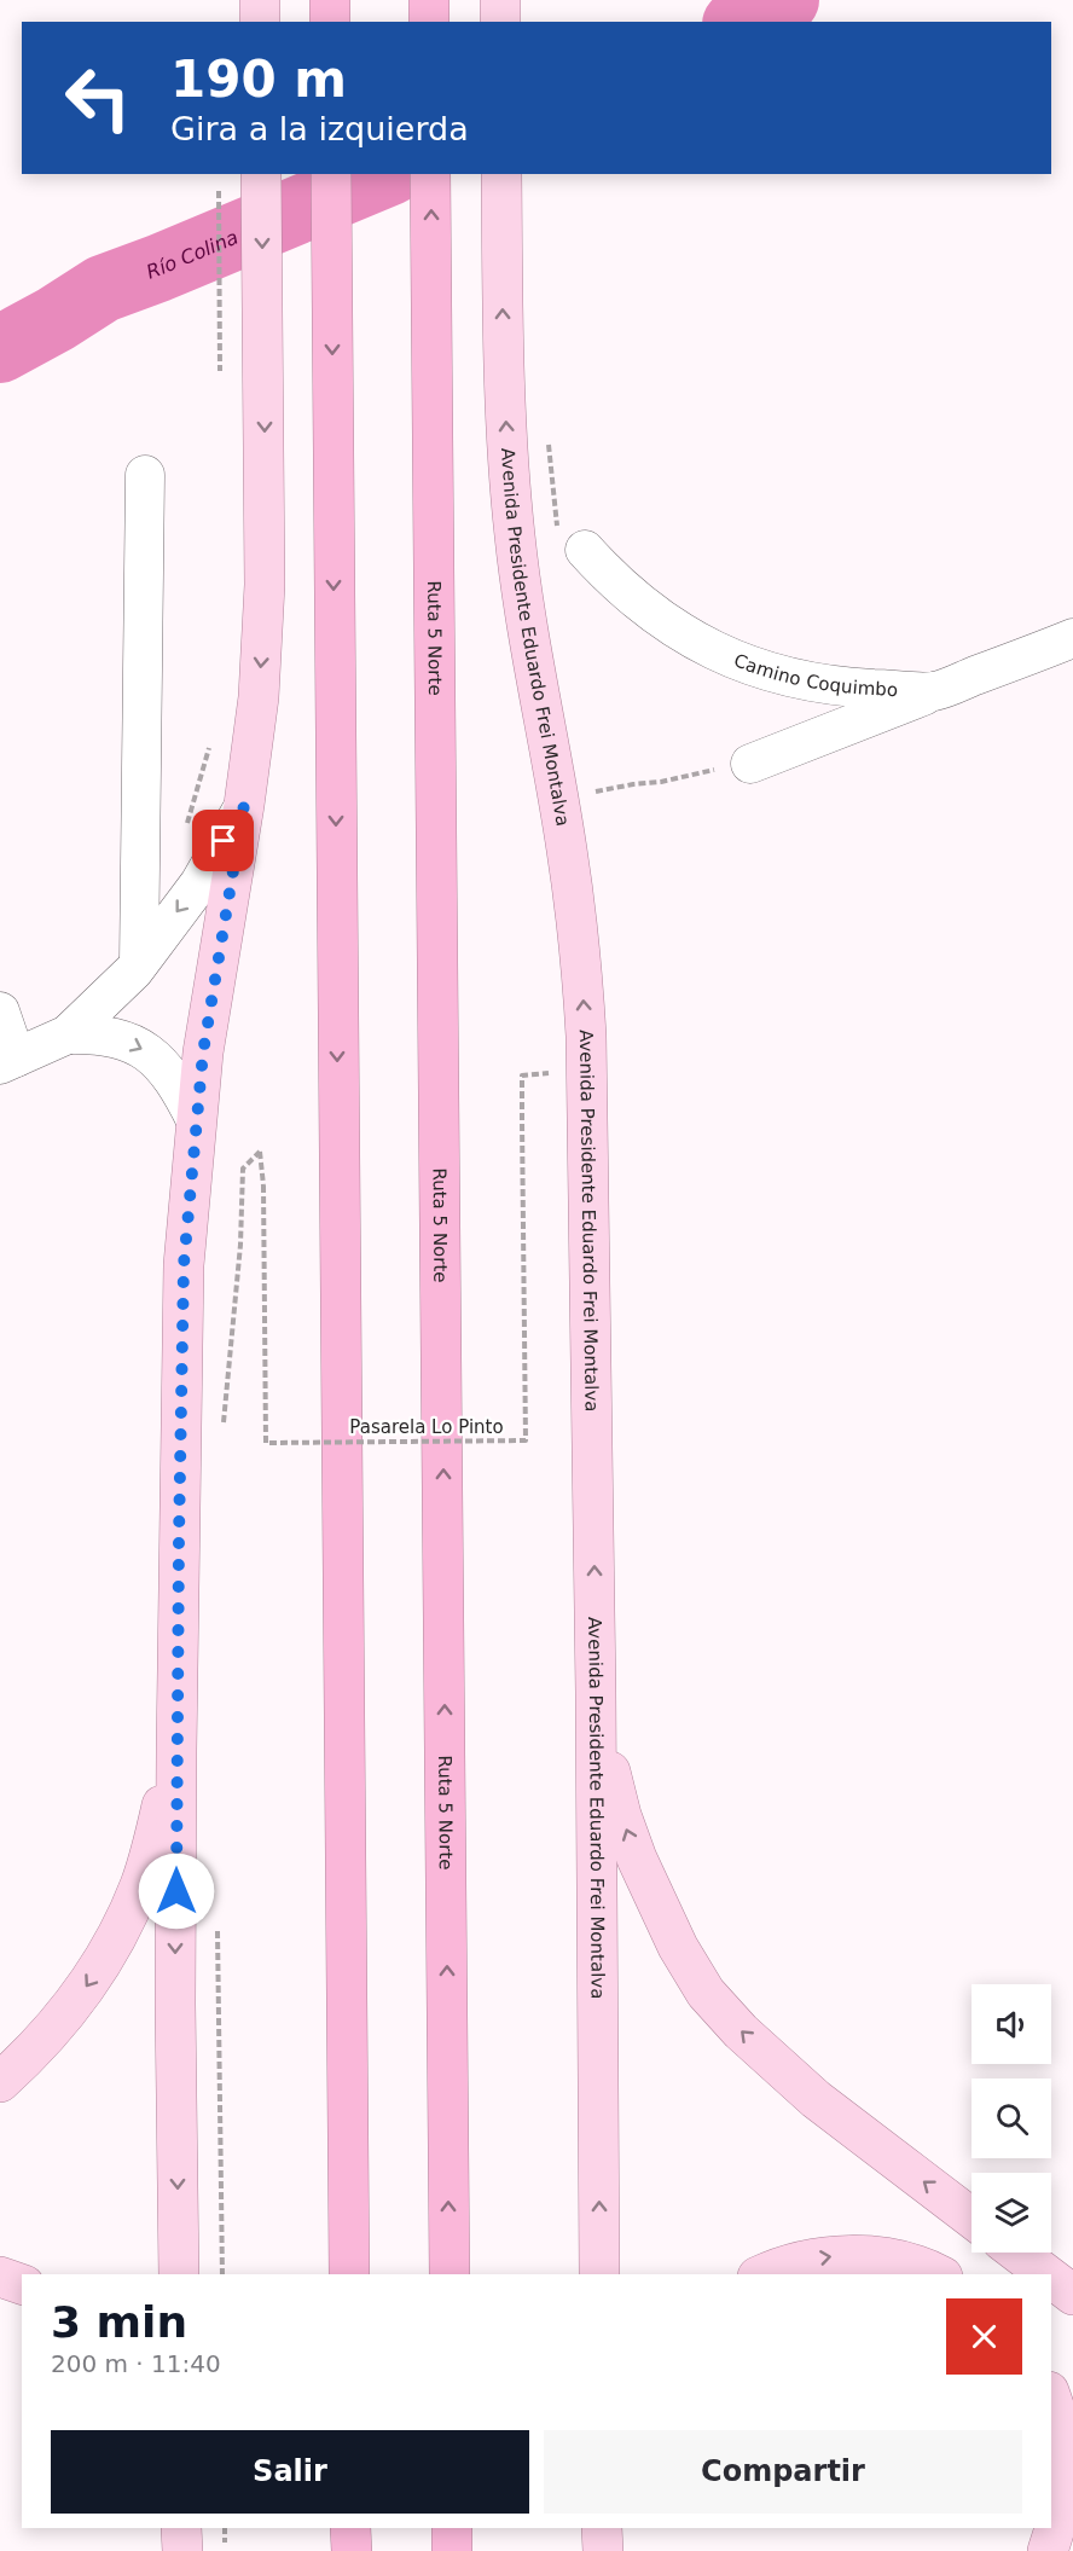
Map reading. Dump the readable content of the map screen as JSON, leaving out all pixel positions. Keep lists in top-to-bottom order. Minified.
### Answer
{"streets":{"highway":["Ruta 5 Norte"],"main road":["Avenida Presidente Eduardo Frei Montalva"],"street":["Camino Coquimbo"],"path":["Pasarela Lo Pinto"]},"water":["Río Colina"],"page":{"turn":["190 m","Gira a la izquierda"],"heading":["3 min","200 m · 11:40"],"buttons":["Salir","Compartir"]}}
